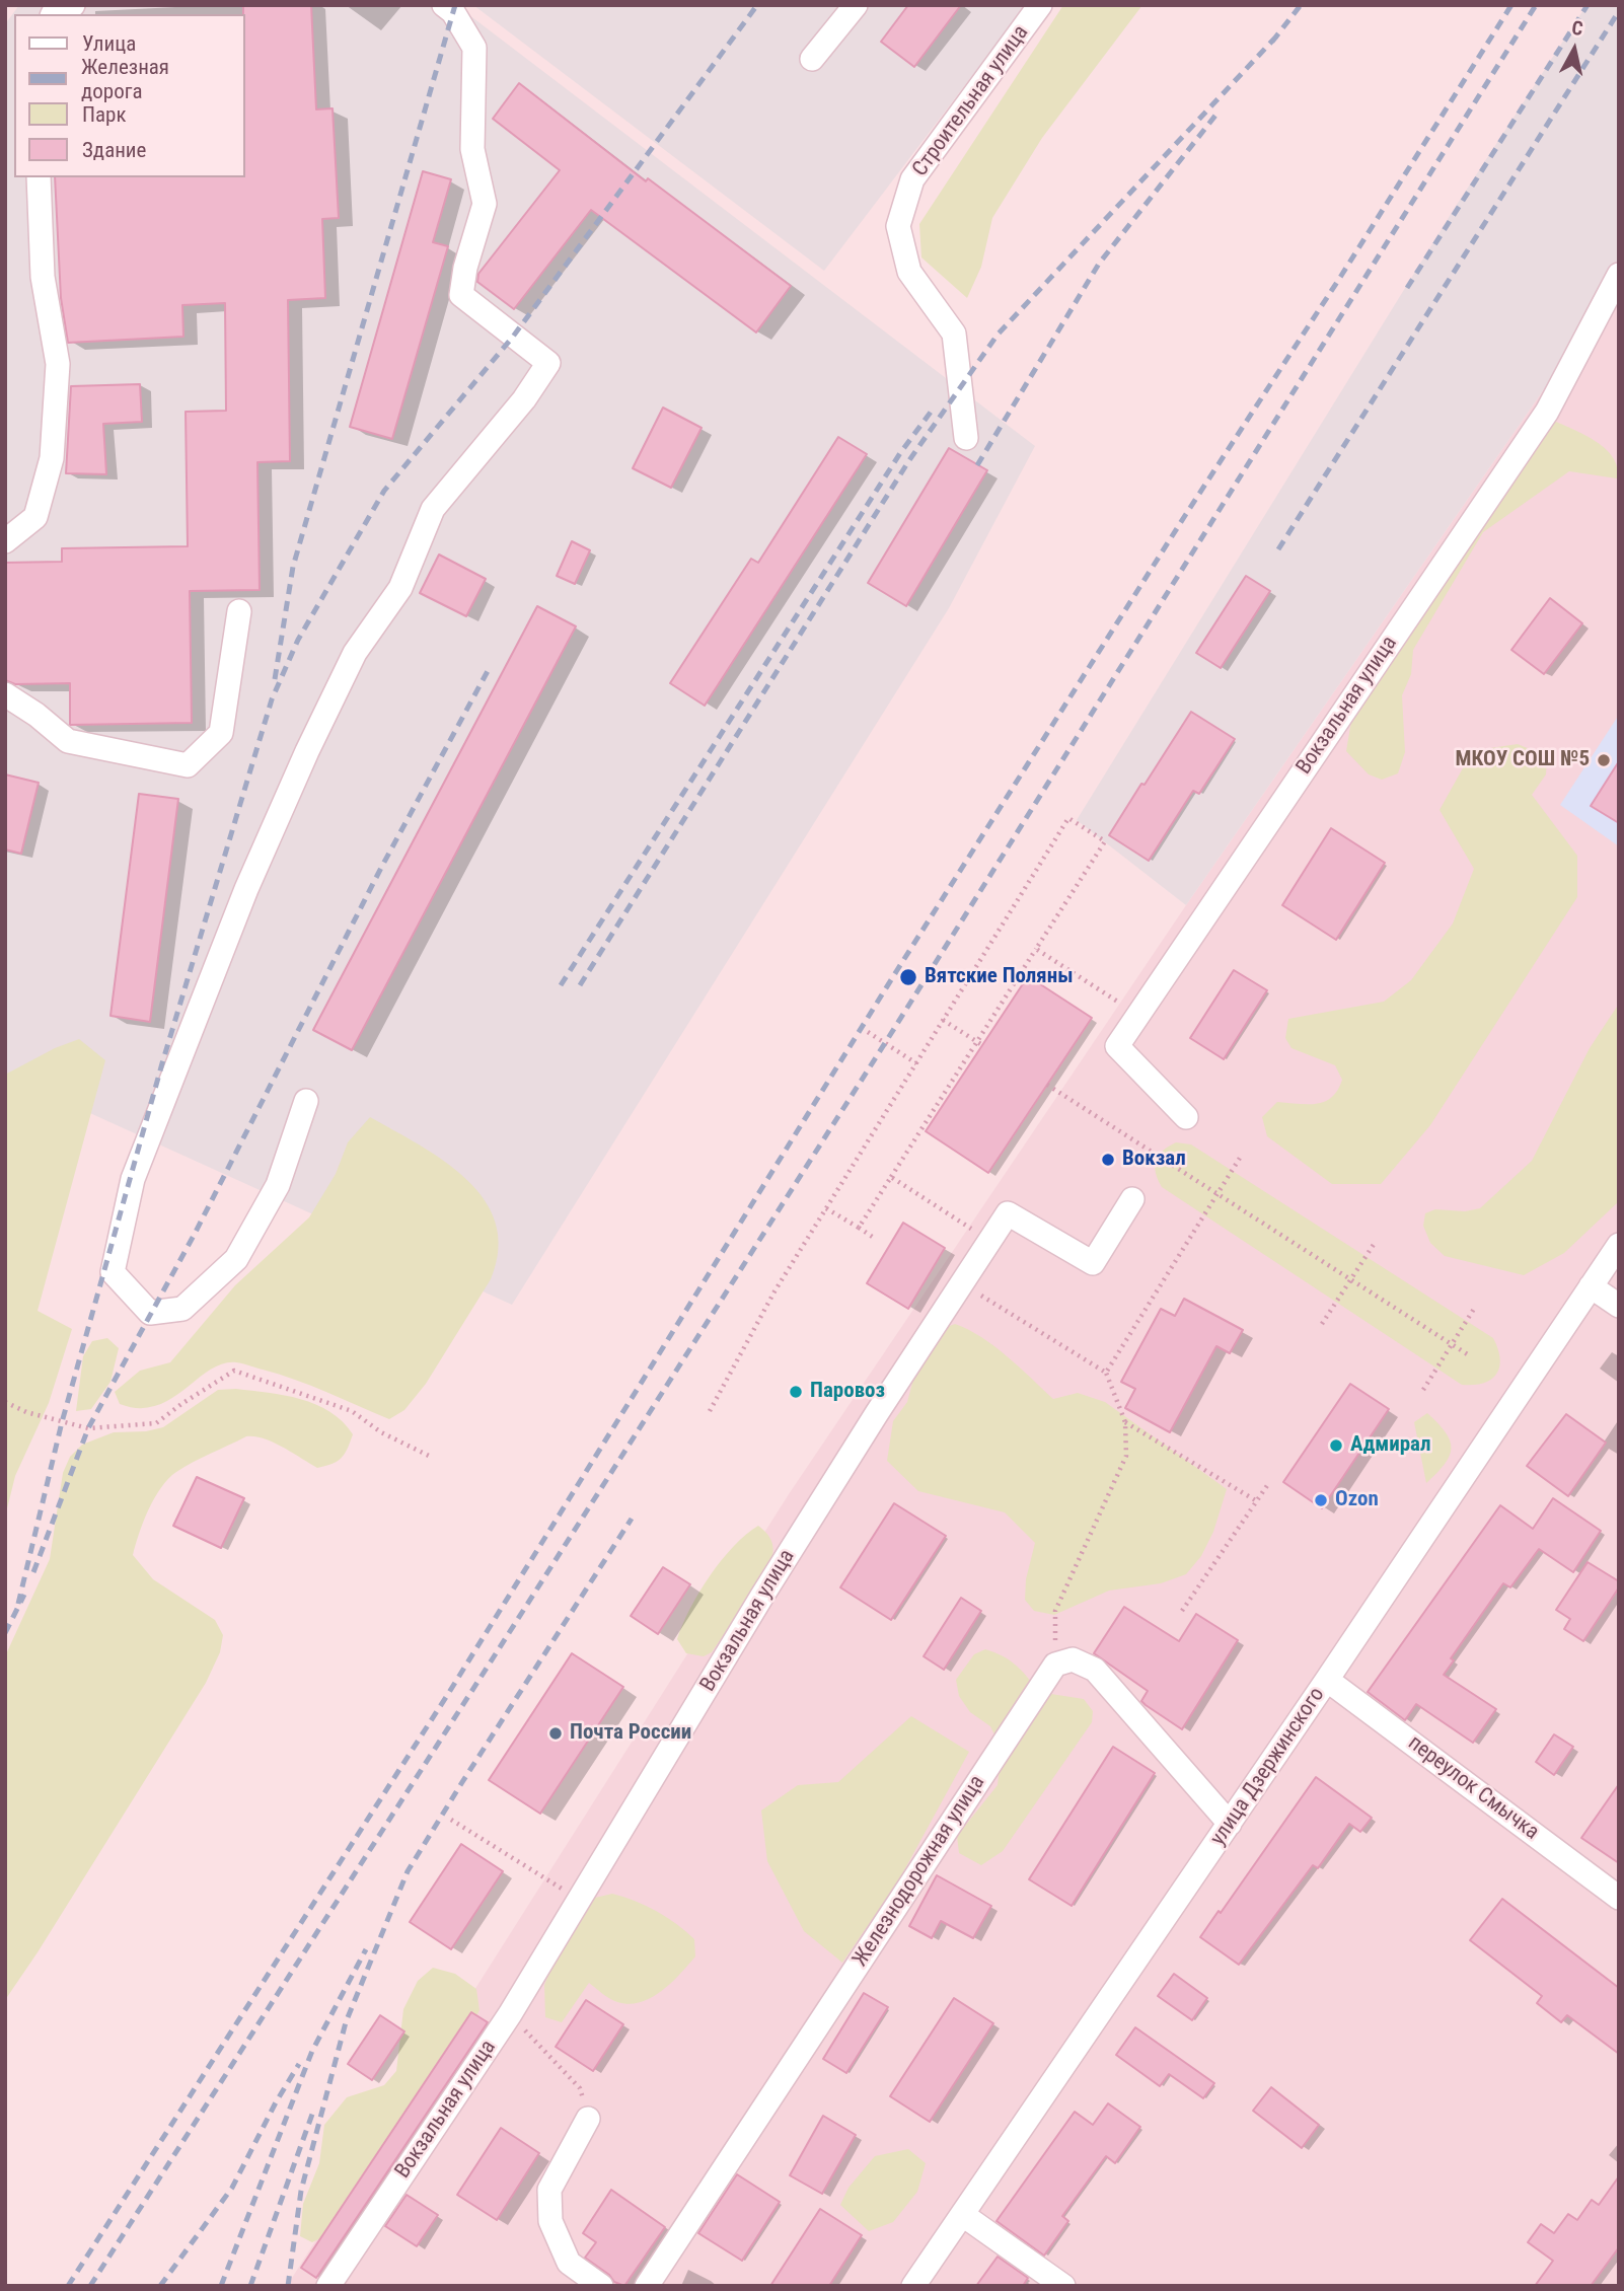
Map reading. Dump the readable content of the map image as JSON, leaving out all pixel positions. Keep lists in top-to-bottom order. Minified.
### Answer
{"streets":{"street":["Строительная улица","Вокзальная улица","улица Дзержинского","переулок Смычка","Железнодорожная улица"]},"crossings":[["улица Дзержинского","переулок Смычка"]],"places":["МКОУ СОШ №5","Вятские Поляны","Вокзал","Паровоз","Адмирал","Ozon","Почта России"],"legend":["Улица","Железная дорога","Парк","Здание"],"north":"top"}
